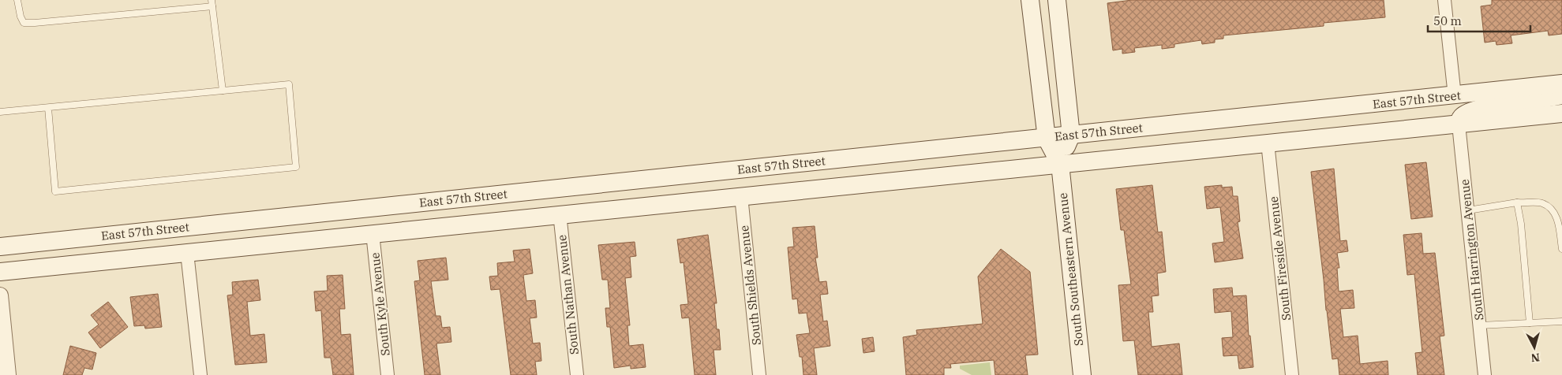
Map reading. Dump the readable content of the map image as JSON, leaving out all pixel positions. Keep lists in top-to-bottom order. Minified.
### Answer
{"streets":{"main road":["East 57th Street","South Southeastern Avenue"],"street":["South Harrington Avenue","South Fireside Avenue","South Shields Avenue","South Nathan Avenue","South Kyle Avenue"]},"crossings":[["East 57th Street","South Southeastern Avenue"]],"scale_bar":"50 m","north":"bottom"}
